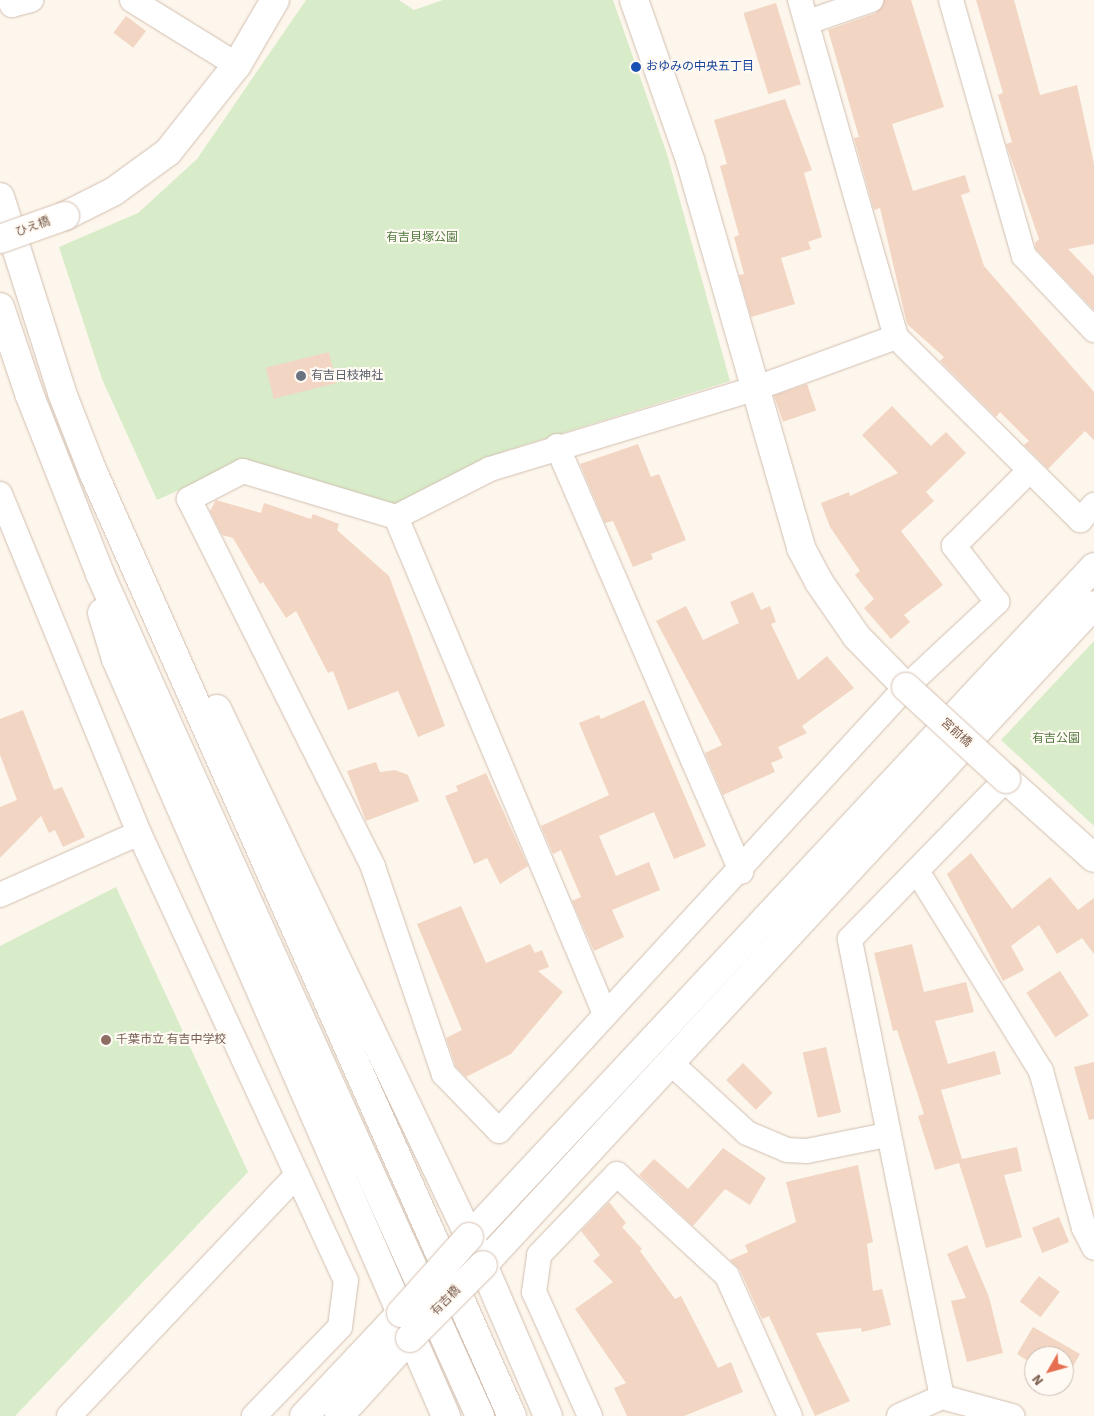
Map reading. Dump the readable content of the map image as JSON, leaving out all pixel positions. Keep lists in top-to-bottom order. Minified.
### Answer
{"streets":{"street":["ひえ橋","宮前橋","有吉橋"]},"parks":["有吉貝塚公園","有吉公園"],"places":["おゆみの中央五丁目","有吉日枝神社","千葉市立 有吉中学校"],"north":"bottom left"}
